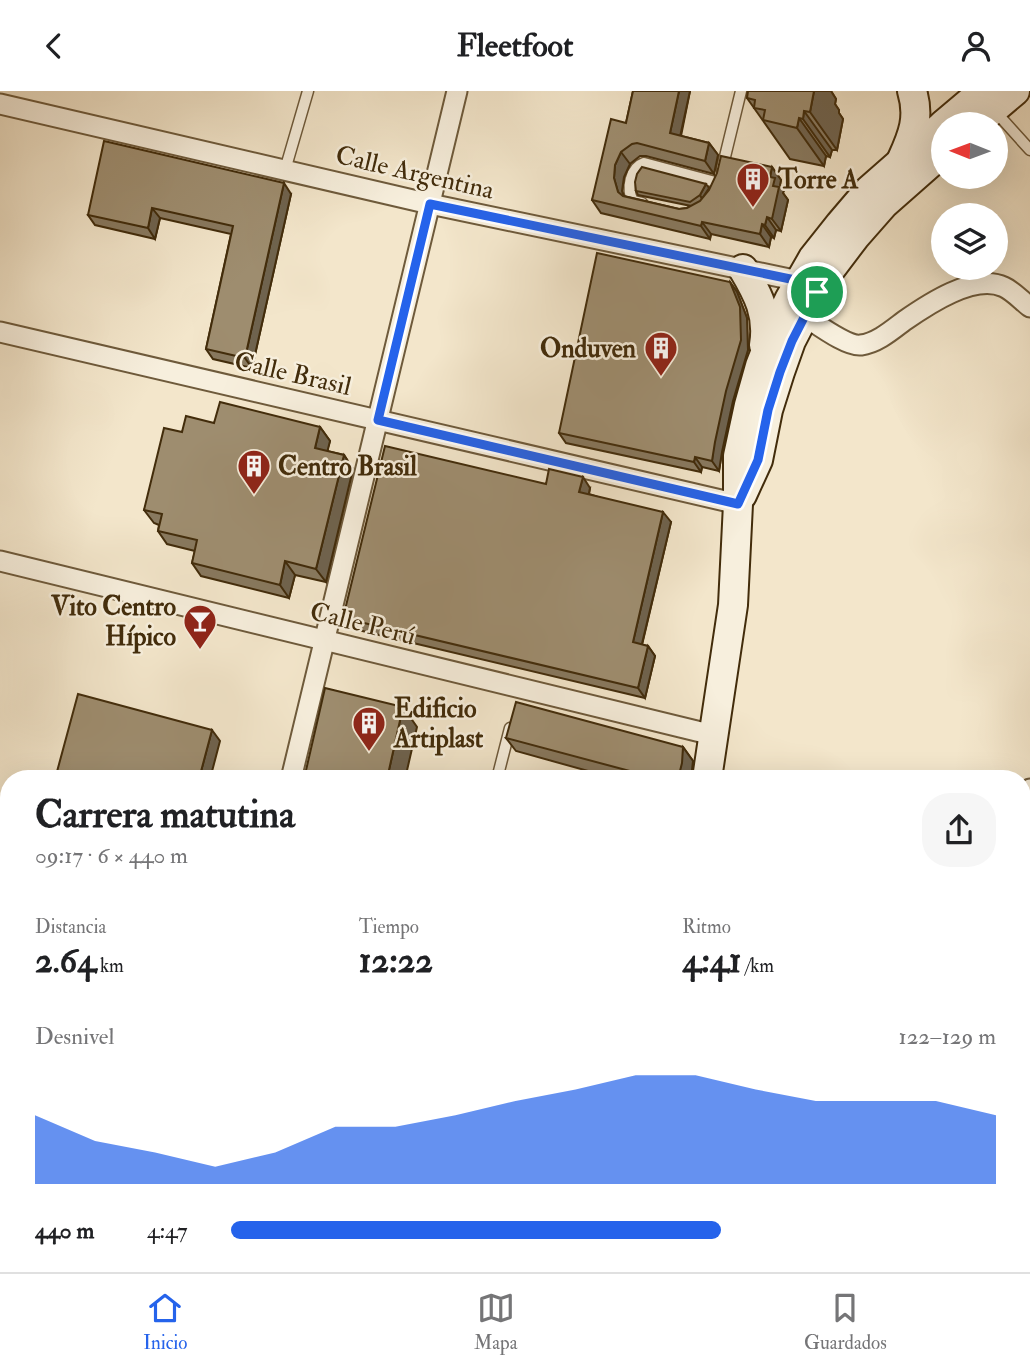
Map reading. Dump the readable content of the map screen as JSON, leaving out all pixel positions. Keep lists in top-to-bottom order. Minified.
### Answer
{"streets":{"street":["Calle Argentina","Calle Brasil","Calle Perú"]},"places":{"building":["Torre A","Onduven","Centro Brasil","Edificio Artiplast"],"bar":["Vito Centro Hípico"]},"north":"left","page":{"header":"Fleetfoot","heading":["Carrera matutina","09:17 · 6 × 440 m"],"stats":[["Distancia","2.64 km"],["Tiempo","12:22"],["Ritmo","4:41 /km"]],"chart":["Desnivel","122–129 m"],"list":[{"name":"440 m","note":"4:47"}],"tabs":["Inicio","Mapa","Guardados"]}}
